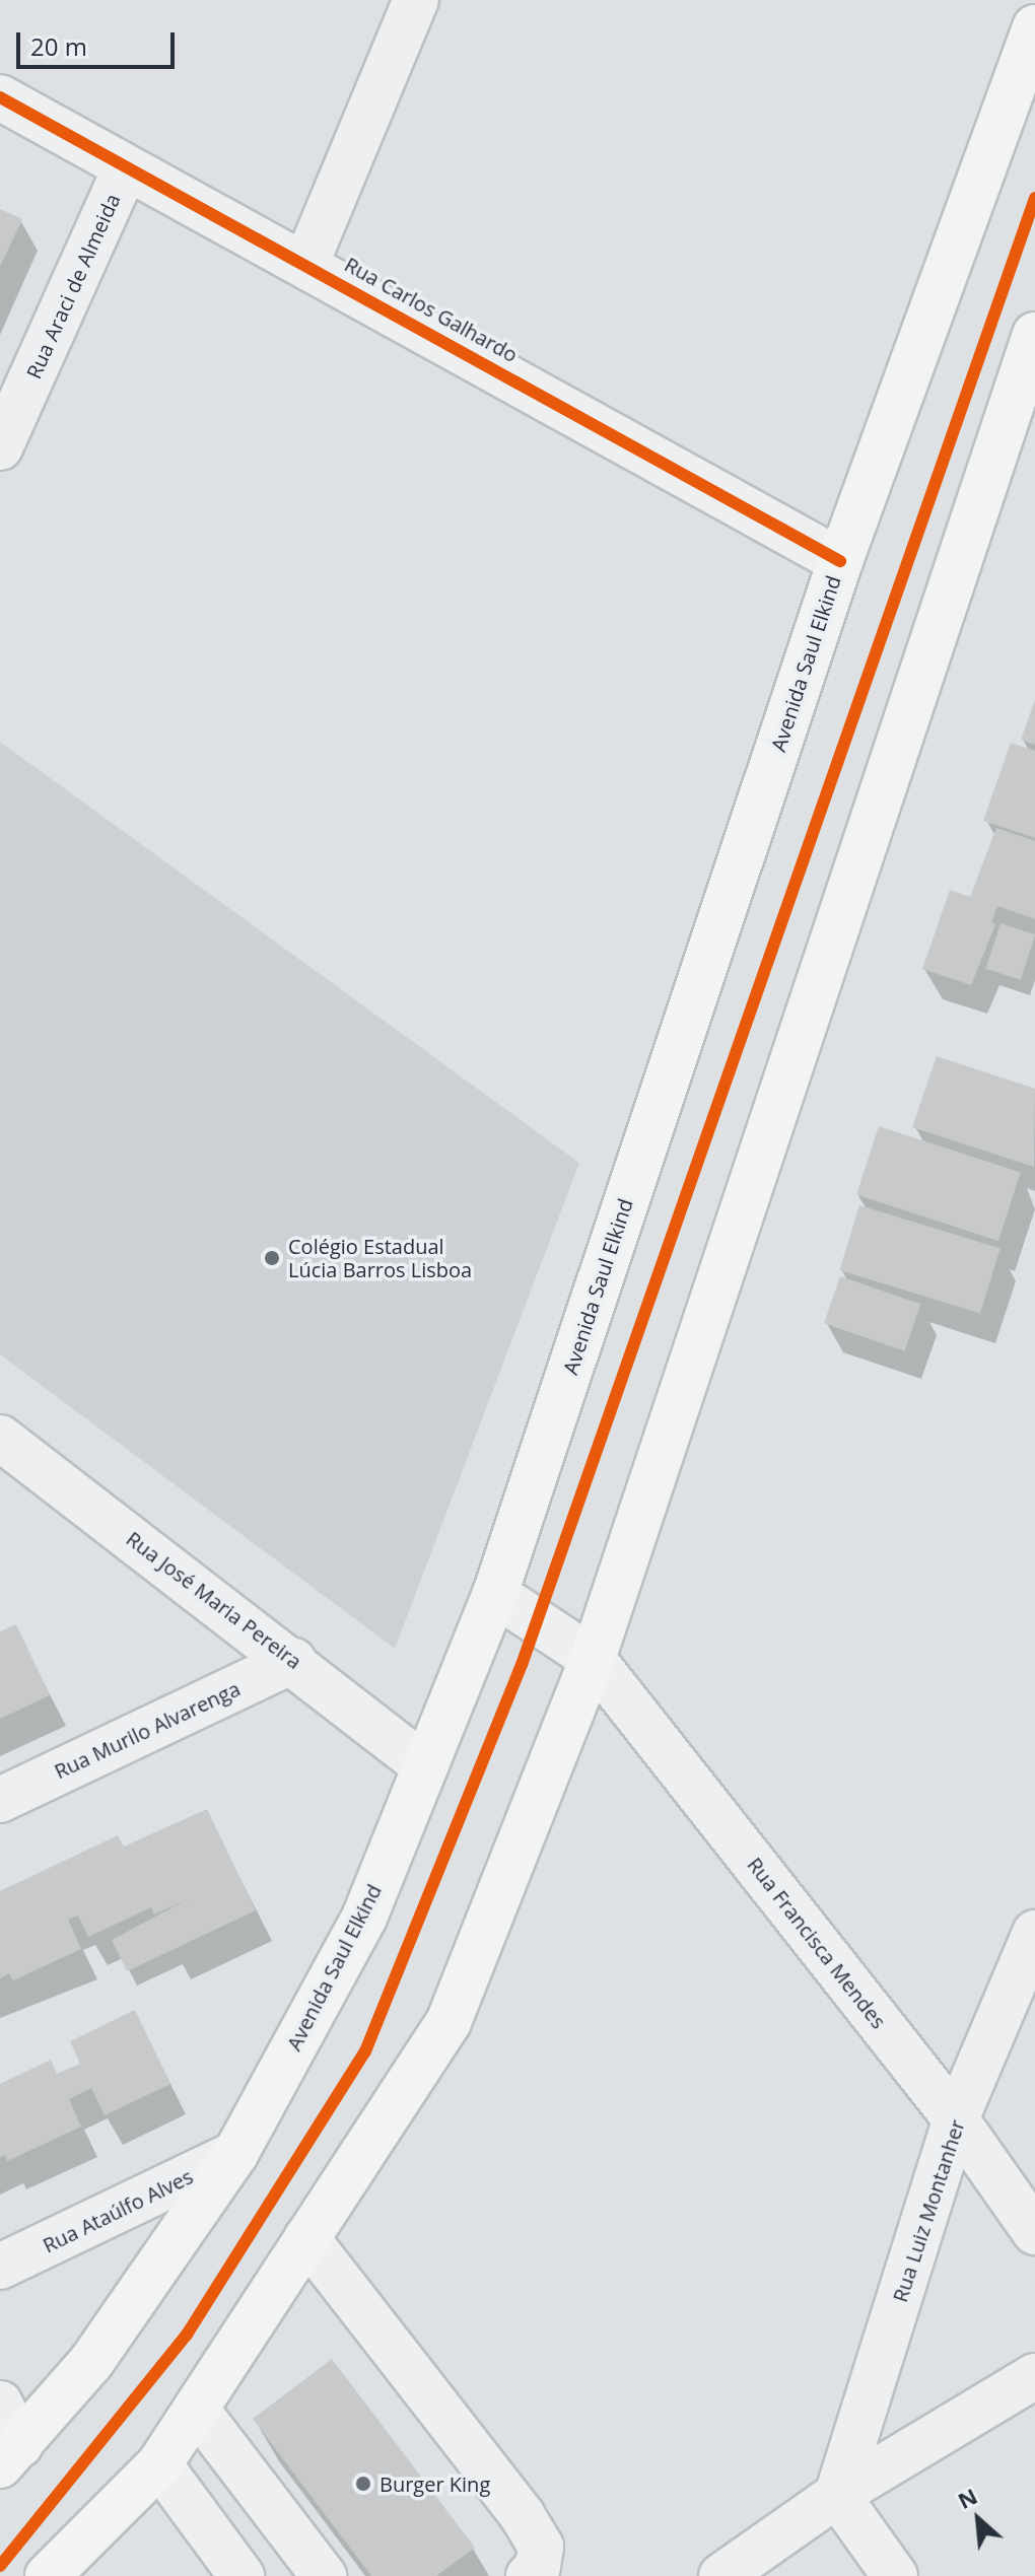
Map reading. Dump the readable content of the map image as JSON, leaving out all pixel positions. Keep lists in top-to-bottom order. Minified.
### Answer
{"streets":{"main road":["Avenida Saul Elkind"],"street":["Rua Araci de Almeida","Rua Carlos Galhardo","Rua José Maria Pereira","Rua Murilo Alvarenga","Rua Francisca Mendes","Rua Ataúlfo Alves","Rua Luiz Montanher"]},"crossings":[["Rua Araci de Almeida","Rua Carlos Galhardo"],["Rua Carlos Galhardo","Avenida Saul Elkind"],["Avenida Saul Elkind","Rua José Maria Pereira"],["Avenida Saul Elkind","Rua Francisca Mendes"],["Avenida Saul Elkind","Rua Ataúlfo Alves"],["Rua José Maria Pereira","Rua Murilo Alvarenga"],["Rua Francisca Mendes","Rua Luiz Montanher"]],"places":["Colégio Estadual Lúcia Barros Lisboa","Burger King"],"scale_bar":"20 m","north":"top left"}
